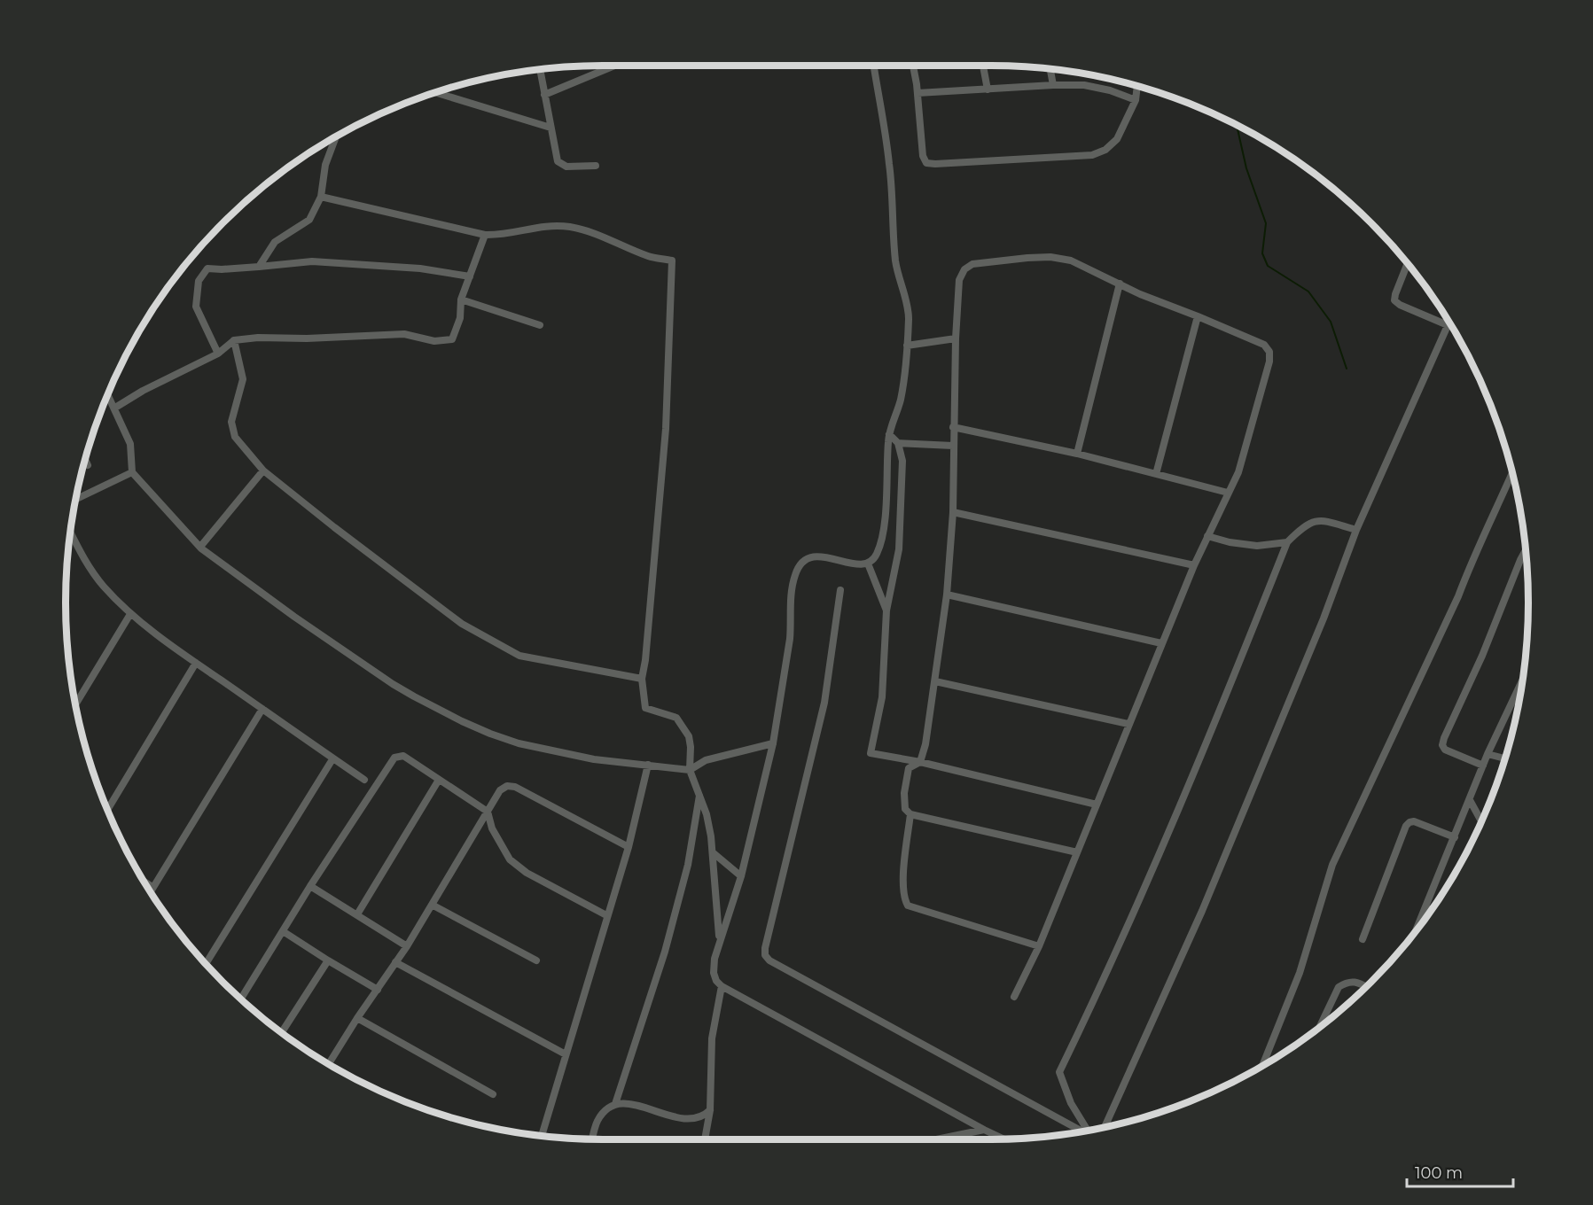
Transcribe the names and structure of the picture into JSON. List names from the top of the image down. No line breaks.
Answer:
{"scale_bar":"100 m"}
